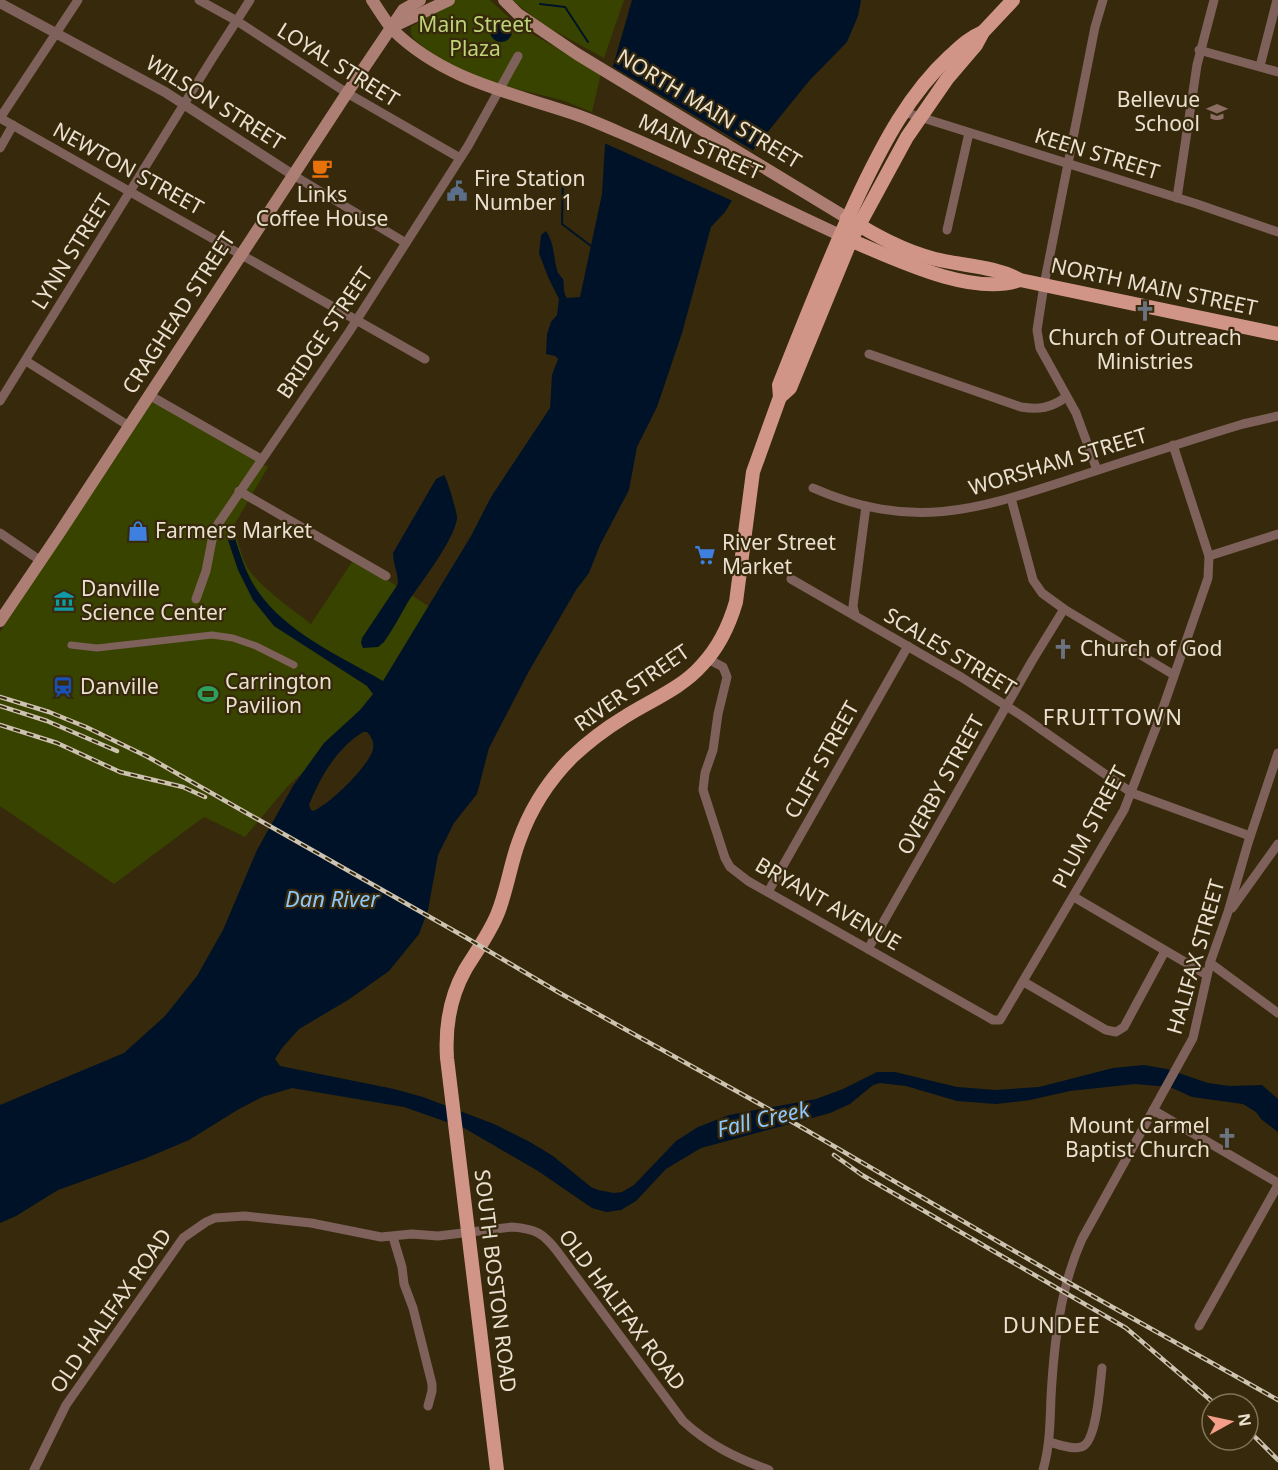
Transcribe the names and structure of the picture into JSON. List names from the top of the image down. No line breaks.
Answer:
{"streets":{"main road":["NORTH MAIN STREET","MAIN STREET","CRAGHEAD STREET","RIVER STREET","SOUTH BOSTON ROAD"],"street":["LOYAL STREET","WILSON STREET","KEEN STREET","NEWTON STREET","LYNN STREET","BRIDGE STREET","WORSHAM STREET","SCALES STREET","CLIFF STREET","OVERBY STREET","PLUM STREET","BRYANT AVENUE","HALIFAX STREET","OLD HALIFAX ROAD"]},"crossings":[["LOYAL STREET","LYNN STREET"],["LOYAL STREET","CRAGHEAD STREET"],["LOYAL STREET","BRIDGE STREET"],["WILSON STREET","LYNN STREET"],["WILSON STREET","CRAGHEAD STREET"],["WILSON STREET","BRIDGE STREET"],["NORTH MAIN STREET","MAIN STREET"],["NORTH MAIN STREET","RIVER STREET"],["MAIN STREET","CRAGHEAD STREET"],["MAIN STREET","BRIDGE STREET"],["MAIN STREET","RIVER STREET"],["NEWTON STREET","LYNN STREET"],["NEWTON STREET","CRAGHEAD STREET"],["NEWTON STREET","BRIDGE STREET"],["WORSHAM STREET","PLUM STREET"],["SCALES STREET","CLIFF STREET"],["SCALES STREET","OVERBY STREET"],["SCALES STREET","PLUM STREET"],["SCALES STREET","HALIFAX STREET"],["RIVER STREET","BRYANT AVENUE"],["RIVER STREET","SOUTH BOSTON ROAD"],["CLIFF STREET","BRYANT AVENUE"],["OVERBY STREET","BRYANT AVENUE"],["PLUM STREET","BRYANT AVENUE"],["SOUTH BOSTON ROAD","OLD HALIFAX ROAD"]],"districts":["FRUITTOWN","DUNDEE"],"water":["Dan River","Fall Creek"],"parks":["Main Street Plaza"],"places":{"school or university":["Bellevue School"],"cafe":["Links Coffee House"],"public building":["Fire Station Number 1"],"church":["Church of Outreach Ministries","Church of God","Mount Carmel Baptist Church"],"shop":["Farmers Market"],"supermarket":["River Street Market"],"museum":["Danville Science Center"],"station":["Danville"],"sports":["Carrington Pavilion"]},"north":"right"}
